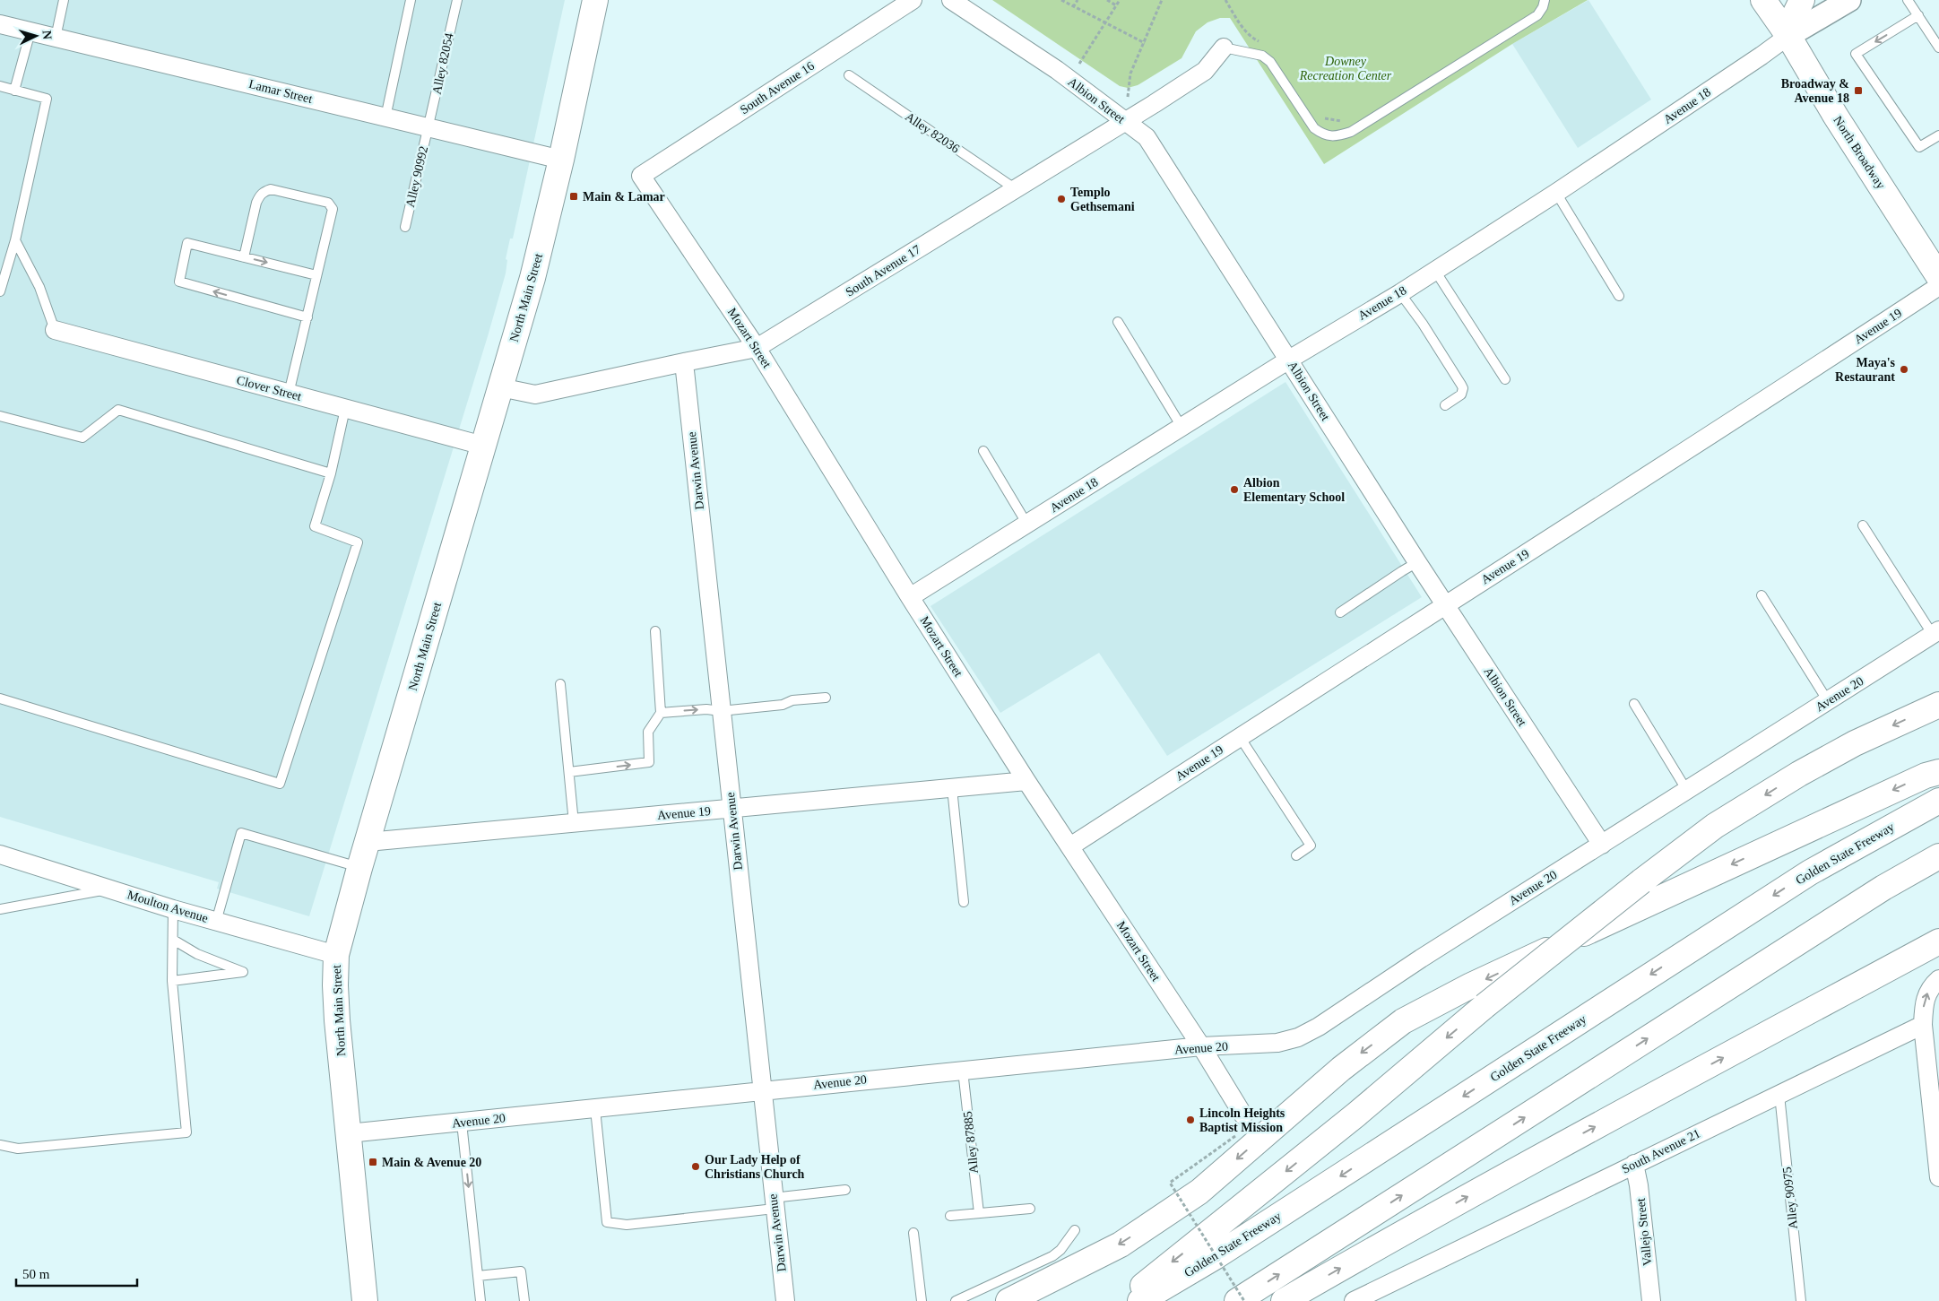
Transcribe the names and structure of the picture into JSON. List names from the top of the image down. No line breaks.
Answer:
{"streets":{"main road":["North Broadway","North Main Street","Golden State Freeway"],"street":["South Avenue 16","Lamar Street","Albion Street","Avenue 18","South Avenue 17","Avenue 19","Mozart Street","Clover Street","Darwin Avenue","Avenue 20","Moulton Avenue","South Avenue 21","Vallejo Street"],"lane":["Alley 82054","Alley 82036","Alley 90992","Alley 87885","Alley 90975"]},"crossings":[["Alley 82054","Lamar Street"],["Alley 82054","Alley 90992"],["South Avenue 16","Mozart Street"],["Lamar Street","Alley 90992"],["Lamar Street","North Main Street"],["Albion Street","Avenue 18"],["Albion Street","South Avenue 17"],["Albion Street","Avenue 19"],["Albion Street","Avenue 20"],["Avenue 18","North Broadway"],["Avenue 18","Mozart Street"],["Alley 82036","South Avenue 17"],["South Avenue 17","North Main Street"],["South Avenue 17","Mozart Street"],["South Avenue 17","Darwin Avenue"],["North Main Street","Avenue 19"],["North Main Street","Clover Street"],["North Main Street","Avenue 20"],["North Main Street","Moulton Avenue"],["Avenue 19","Mozart Street"],["Avenue 19","Darwin Avenue"],["Mozart Street","Avenue 20"],["Darwin Avenue","Avenue 20"],["Avenue 20","Alley 87885"],["South Avenue 21","Alley 90975"],["South Avenue 21","Vallejo Street"]],"parks":["Downey Recreation Center"],"places":{"transit":["Broadway & Avenue 18","Main & Lamar","Main & Avenue 20"],"other":["Templo Gethsemani","Maya's Restaurant","Albion Elementary School","Lincoln Heights Baptist Mission","Our Lady Help of Christians Church"]},"scale_bar":"50 m","north":"right"}
